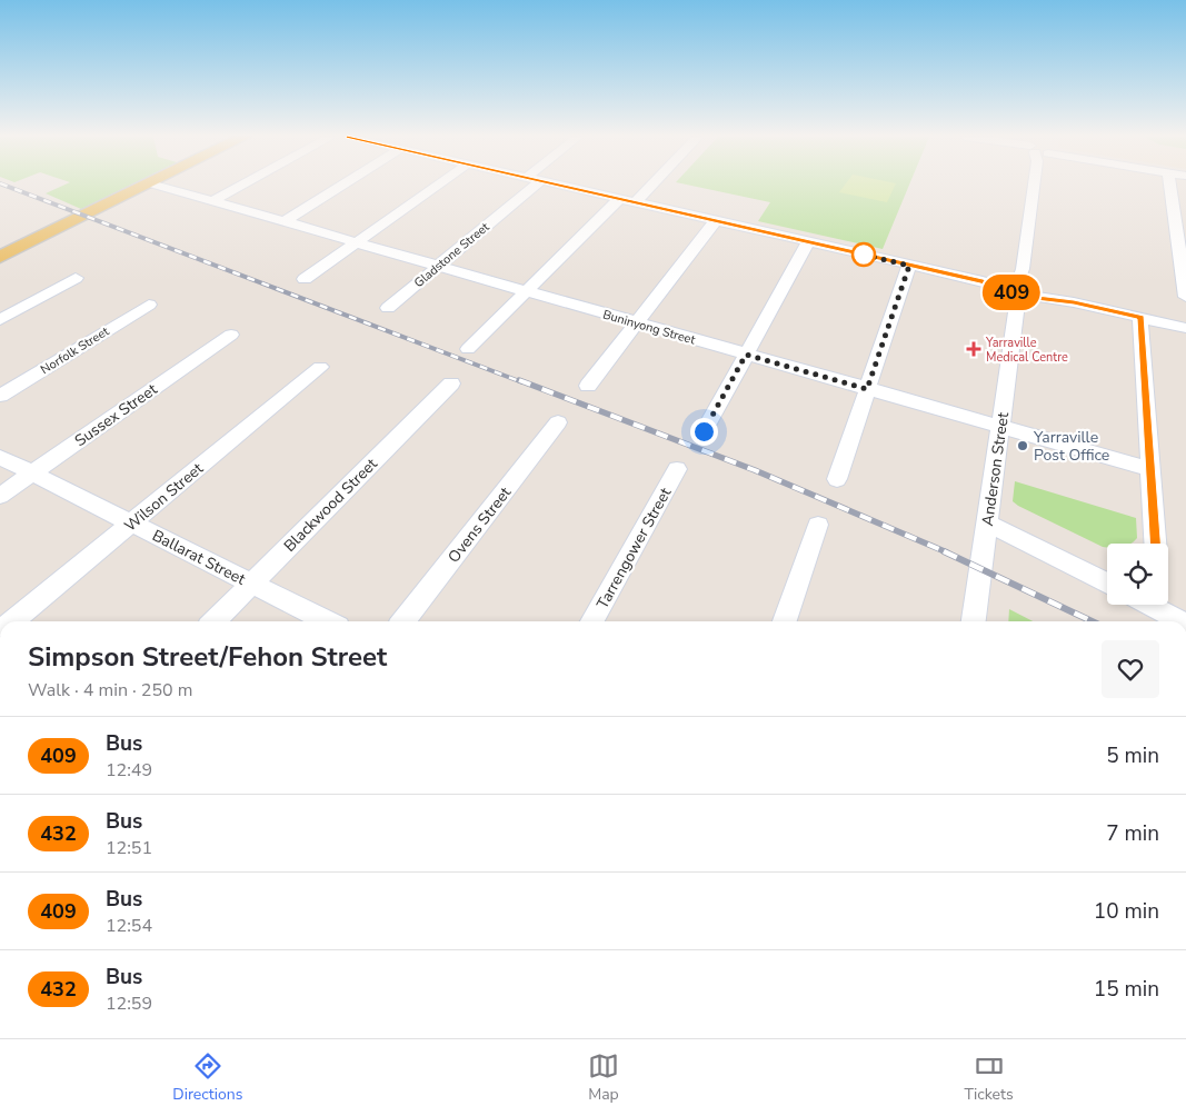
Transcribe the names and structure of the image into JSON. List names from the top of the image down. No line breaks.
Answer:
{"streets":{"street":["Gladstone Street","Buninyong Street","Norfolk Street","Sussex Street","Anderson Street","Wilson Street","Blackwood Street","Ovens Street","Tarrengower Street","Ballarat Street"]},"crossings":[["Gladstone Street","Buninyong Street"],["Buninyong Street","Anderson Street"],["Sussex Street","Ballarat Street"],["Wilson Street","Ballarat Street"],["Blackwood Street","Ballarat Street"]],"places":{"health":["Yarraville Medical Centre"],"other":["Yarraville Post Office"]},"lines":["bus line 409"],"page":{"on_map":"409","heading":["Simpson Street/Fehon Street","Walk · 4 min · 250 m"],"list":[{"mark":"409","name":"Bus","note":"12:49","value":"5 min"},{"mark":"432","name":"Bus","note":"12:51","value":"7 min"},{"mark":"409","name":"Bus","note":"12:54","value":"10 min"},{"mark":"432","name":"Bus","note":"12:59","value":"15 min"}],"tabs":["Directions","Map","Tickets"]}}
